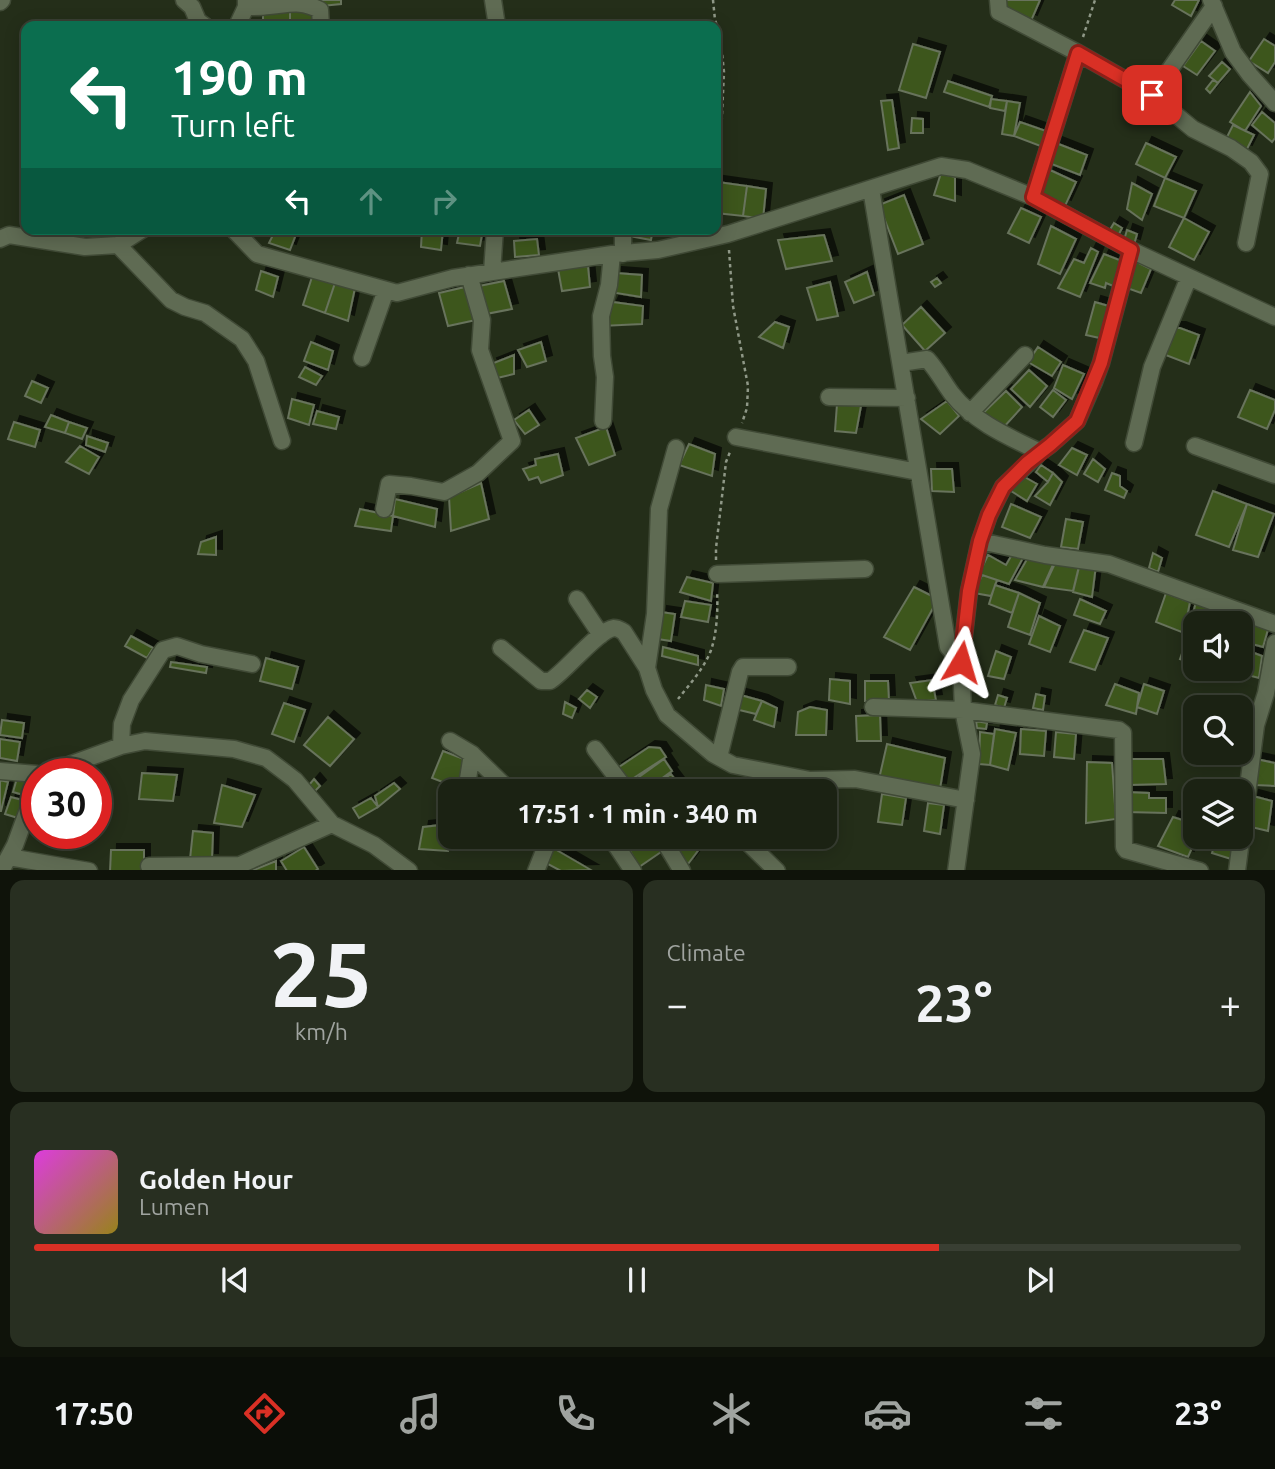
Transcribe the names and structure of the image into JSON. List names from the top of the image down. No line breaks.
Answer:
{"page":{"turn":["190 m","Turn left"],"limit":"30","trip":"17:51 · 1 min · 340 m","tile":[["25","km/h"],"Climate"],"heat":["−","23°","+"],"song":["Golden Hour","Lumen"],"tabs":["17:50","23°"]}}
